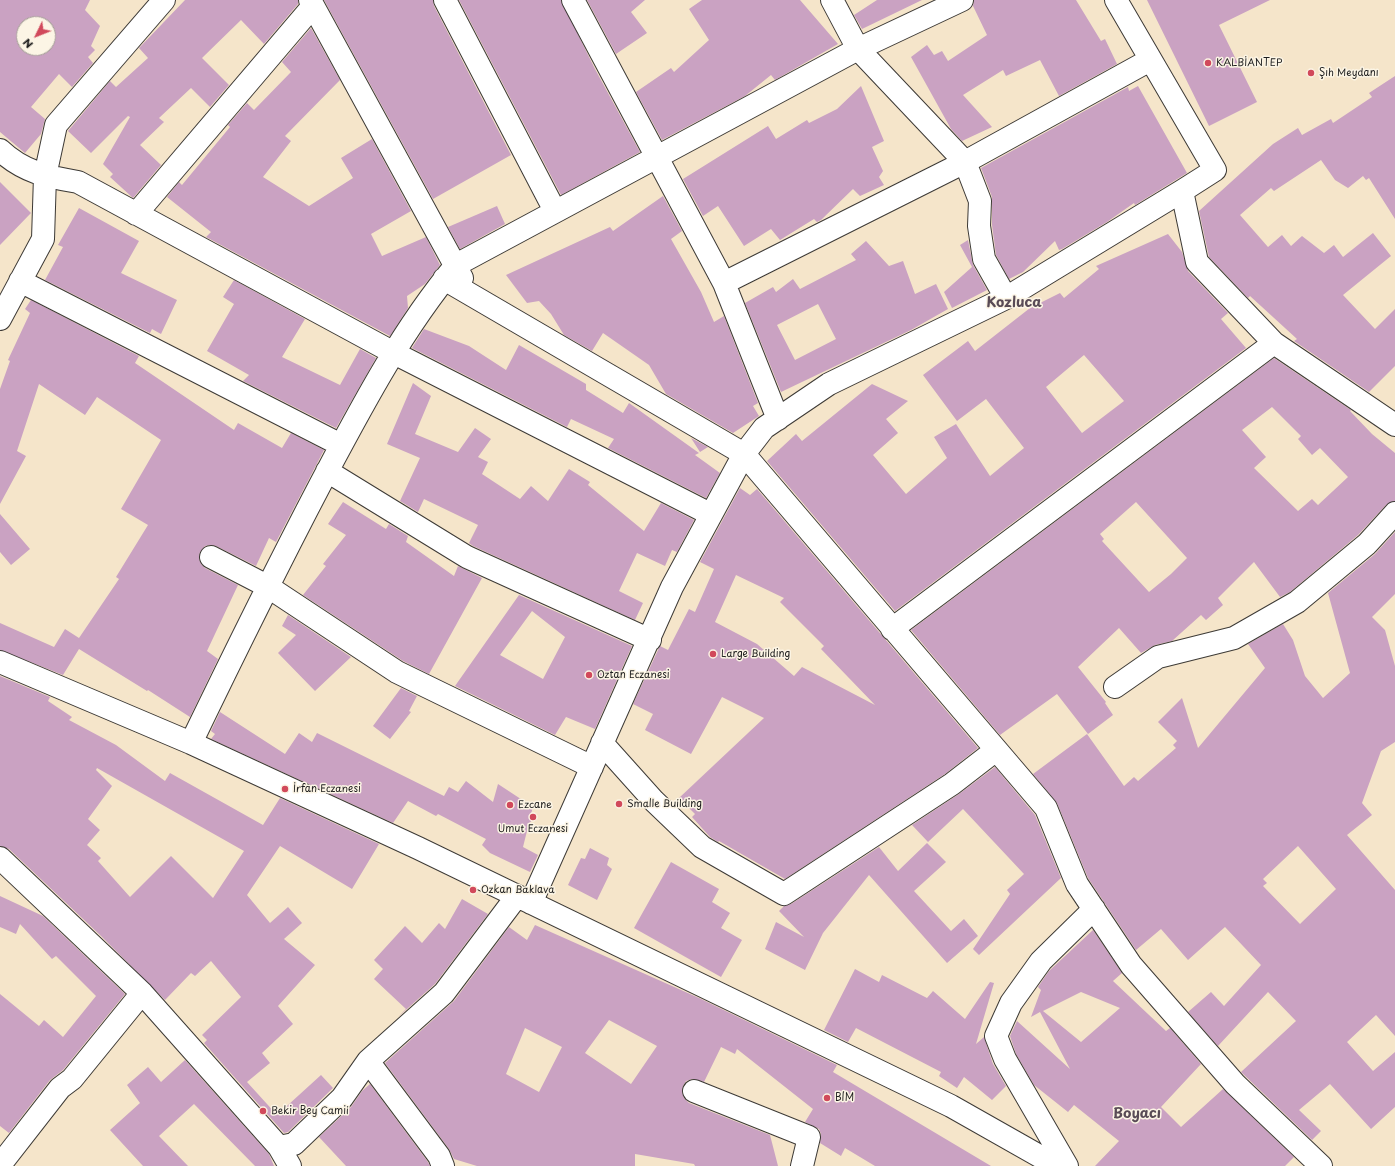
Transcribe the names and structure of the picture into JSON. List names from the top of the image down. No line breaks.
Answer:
{"districts":["Kozluca","Boyacı"],"places":["KALBİANTEP","Şıh Meydanı","Large Building","Oztan Eczanesi","İrfan Eczanesi","Smalle Building","Ezcane","Umut Eczanesi","Ozkan Baklava","BİM","Bekir Bey Camii"],"north":"bottom left"}
